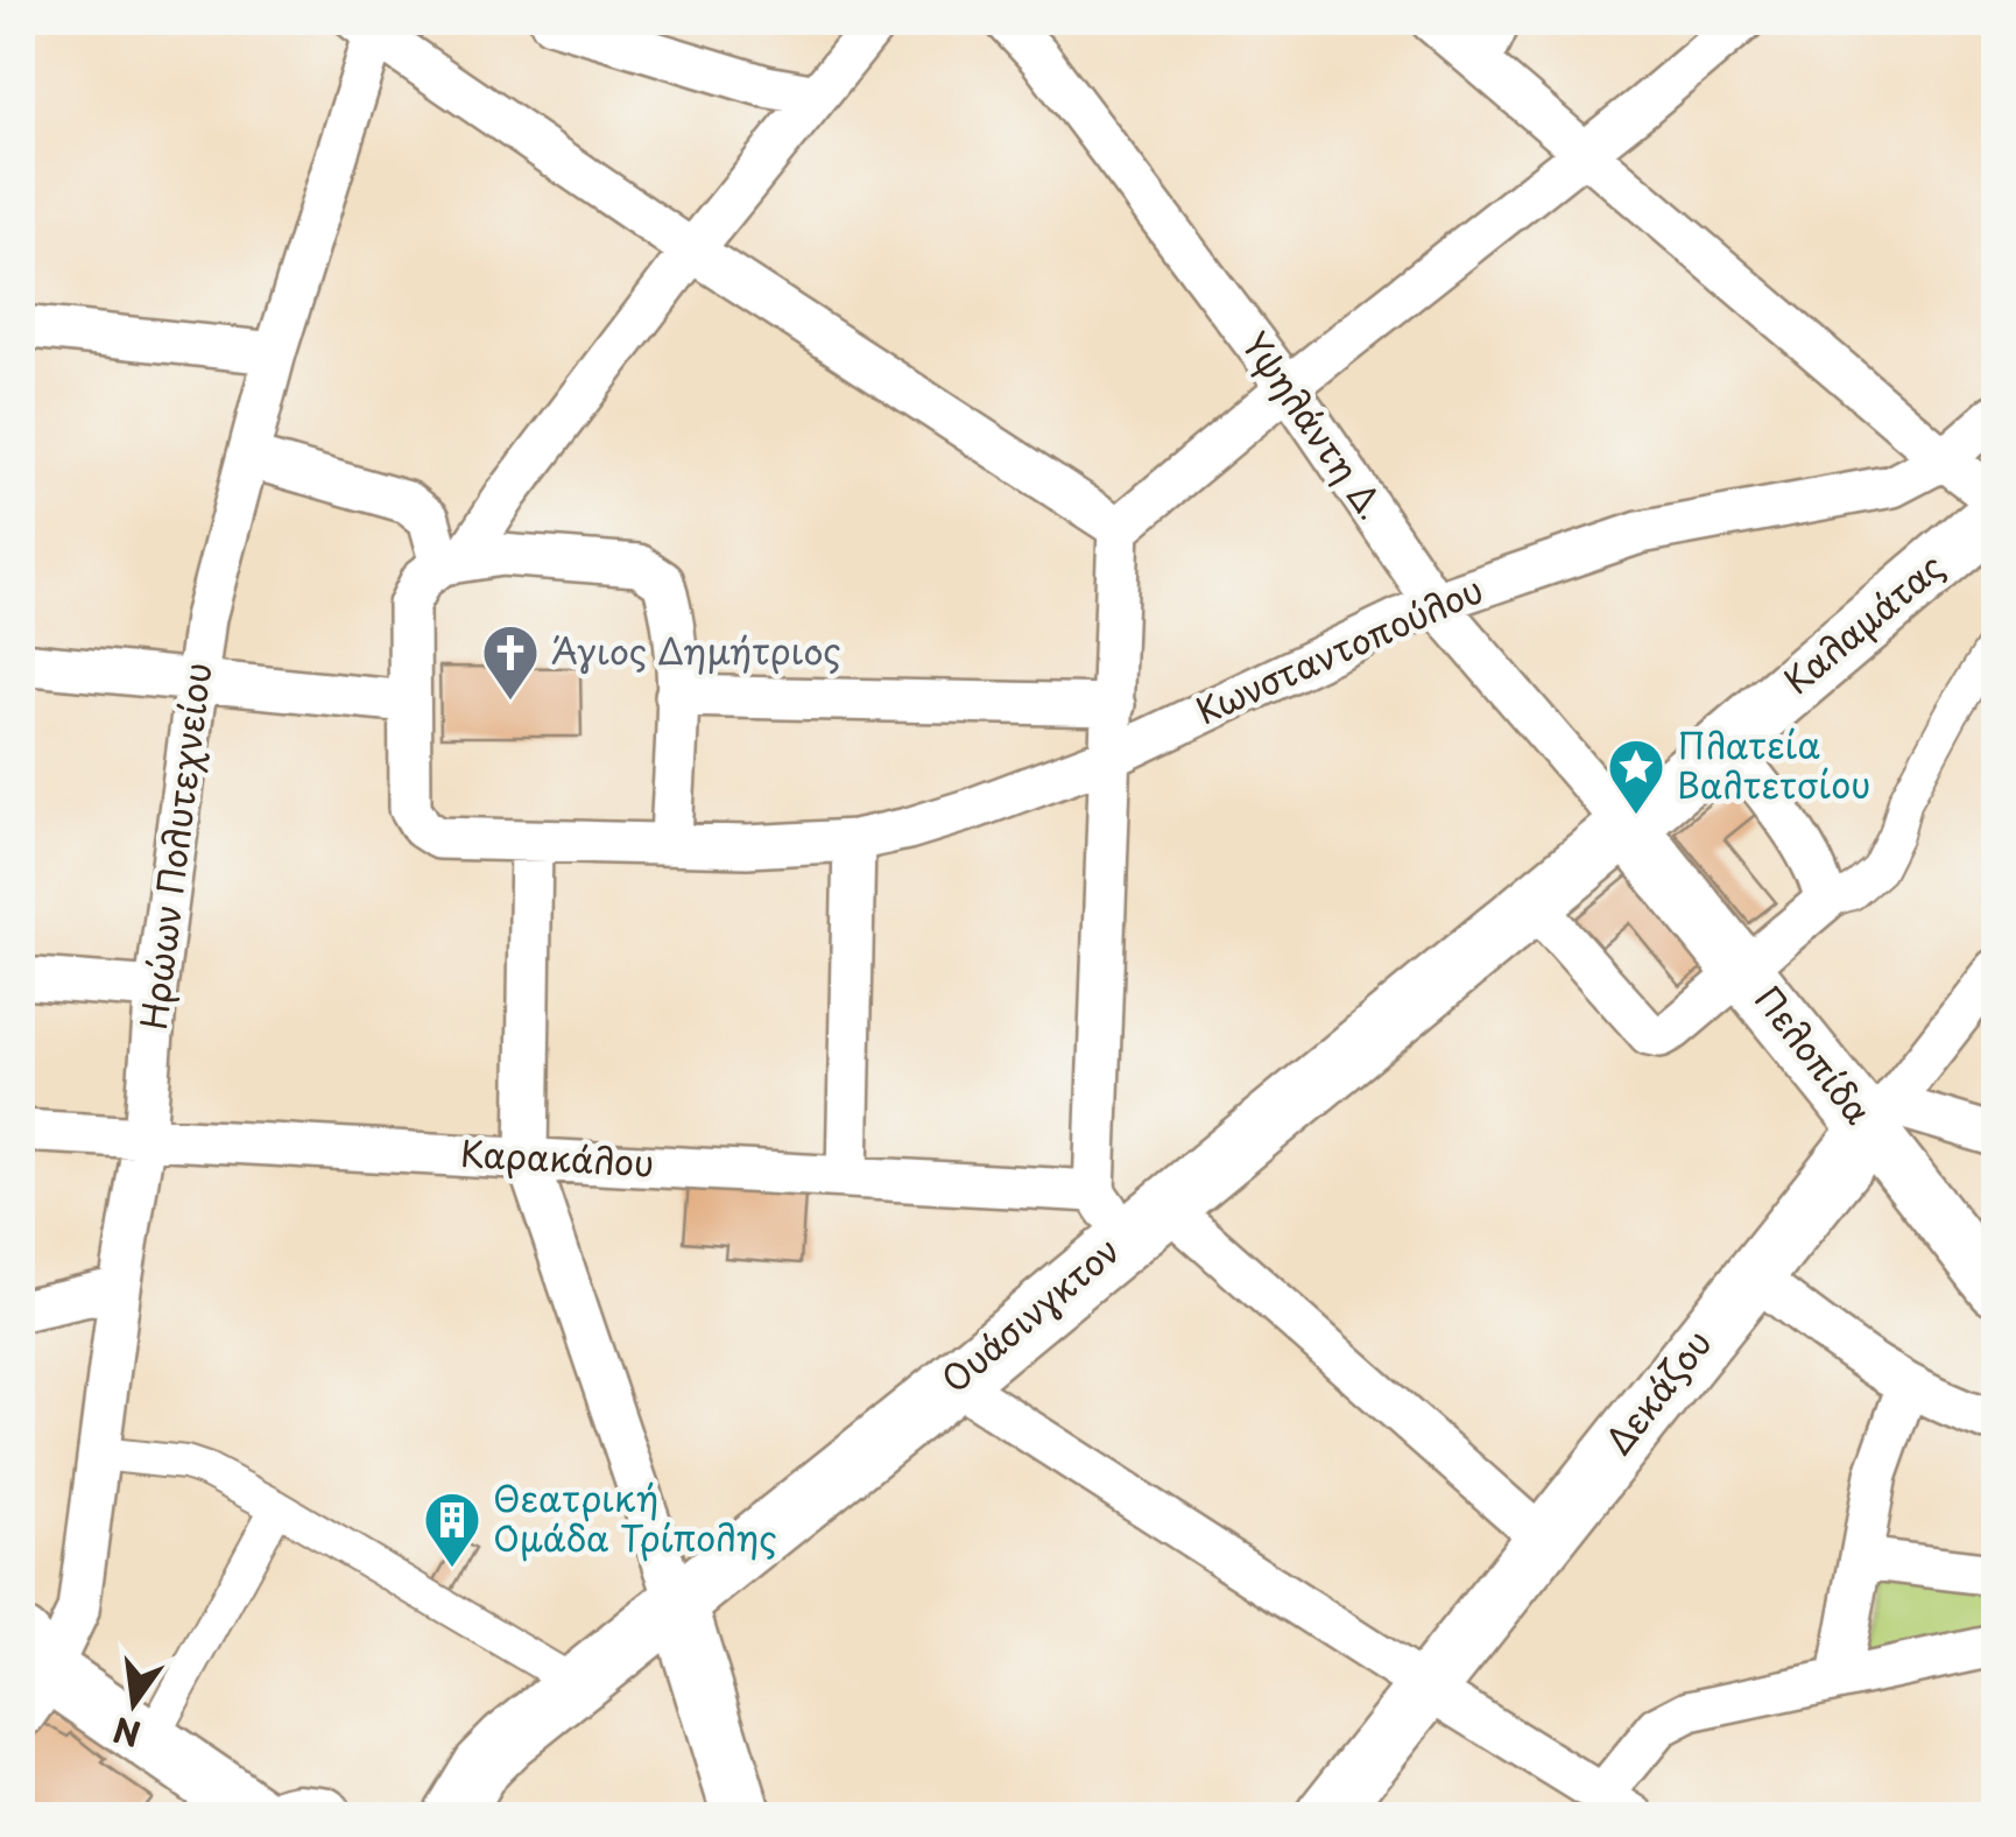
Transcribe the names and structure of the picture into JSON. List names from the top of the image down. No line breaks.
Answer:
{"streets":{"main road":["Καλαμάτας","Πελοπίδα","Ουάσινγκτον","Δεκάζου"],"street":["Υψηλάντη Δ.","Κωνσταντοπούλου","Ηρώων Πολυτεχνείου","Καρακάλου"]},"crossings":[["Υψηλάντη Δ.","Καλαμάτας"],["Υψηλάντη Δ.","Κωνσταντοπούλου"],["Υψηλάντη Δ.","Πελοπίδα"],["Υψηλάντη Δ.","Ουάσινγκτον"],["Καλαμάτας","Πελοπίδα"],["Καλαμάτας","Ουάσινγκτον"],["Ηρώων Πολυτεχνείου","Καρακάλου"],["Πελοπίδα","Ουάσινγκτον"],["Πελοπίδα","Δεκάζου"],["Καρακάλου","Ουάσινγκτον"]],"places":{"church":["Άγιος Δημήτριος"],"place":["Πλατεία Βαλτετσίου"],"building":["Θεατρική Ομάδα Τρίπολης"]},"north":"bottom"}
